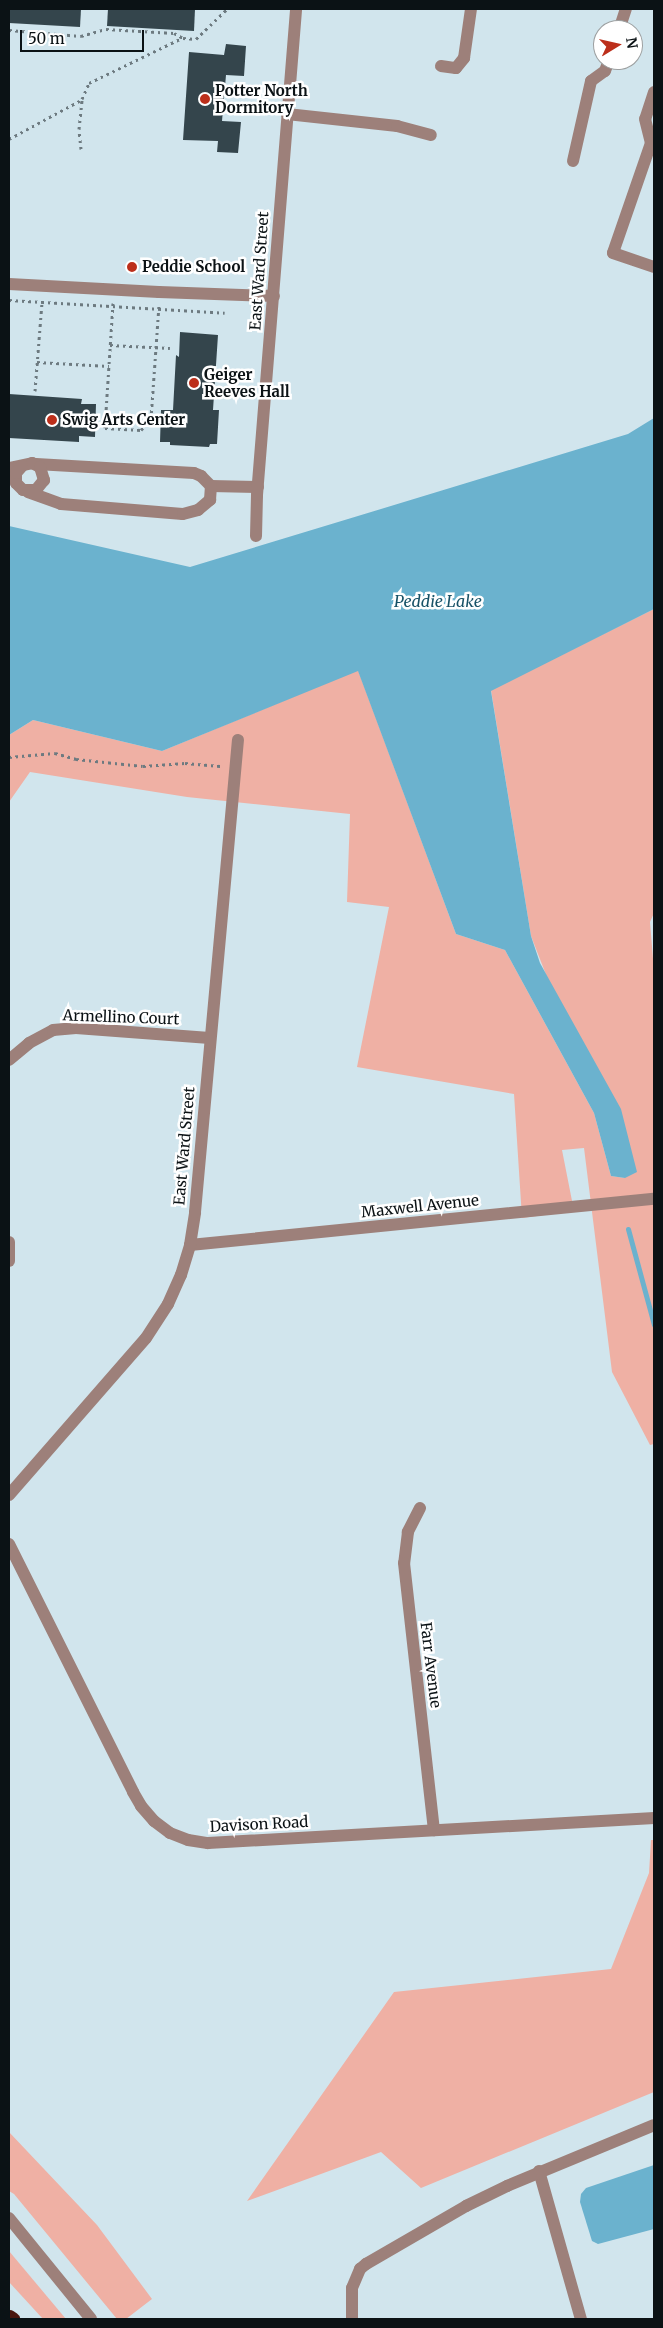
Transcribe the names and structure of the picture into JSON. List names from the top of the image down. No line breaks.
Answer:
{"streets":{"street":["East Ward Street","Armellino Court","Maxwell Avenue","Farr Avenue","Davison Road"]},"crossings":[["East Ward Street","Armellino Court"],["East Ward Street","Maxwell Avenue"],["Farr Avenue","Davison Road"]],"water":["Peddie Lake"],"places":["Potter North Dormitory","Peddie School","Geiger Reeves Hall","Swig Arts Center"],"scale_bar":"50 m","north":"right"}
